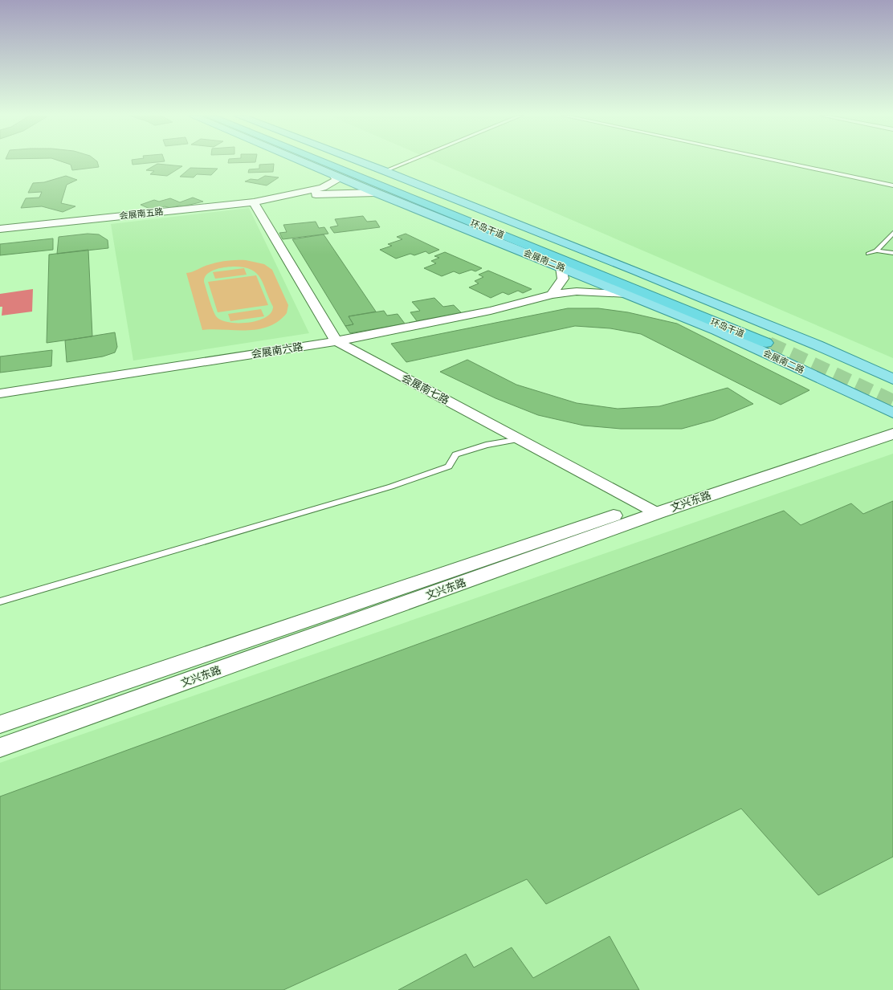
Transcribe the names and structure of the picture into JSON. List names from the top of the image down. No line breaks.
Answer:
{"streets":{"highway":["环岛干道"],"main road":["会展南二路","文兴东路"],"street":["会展南五路","会展南六路","会展南七路"]},"crossings":[["会展南二路","会展南六路"],["会展南六路","会展南七路"],["会展南七路","文兴东路"]]}
